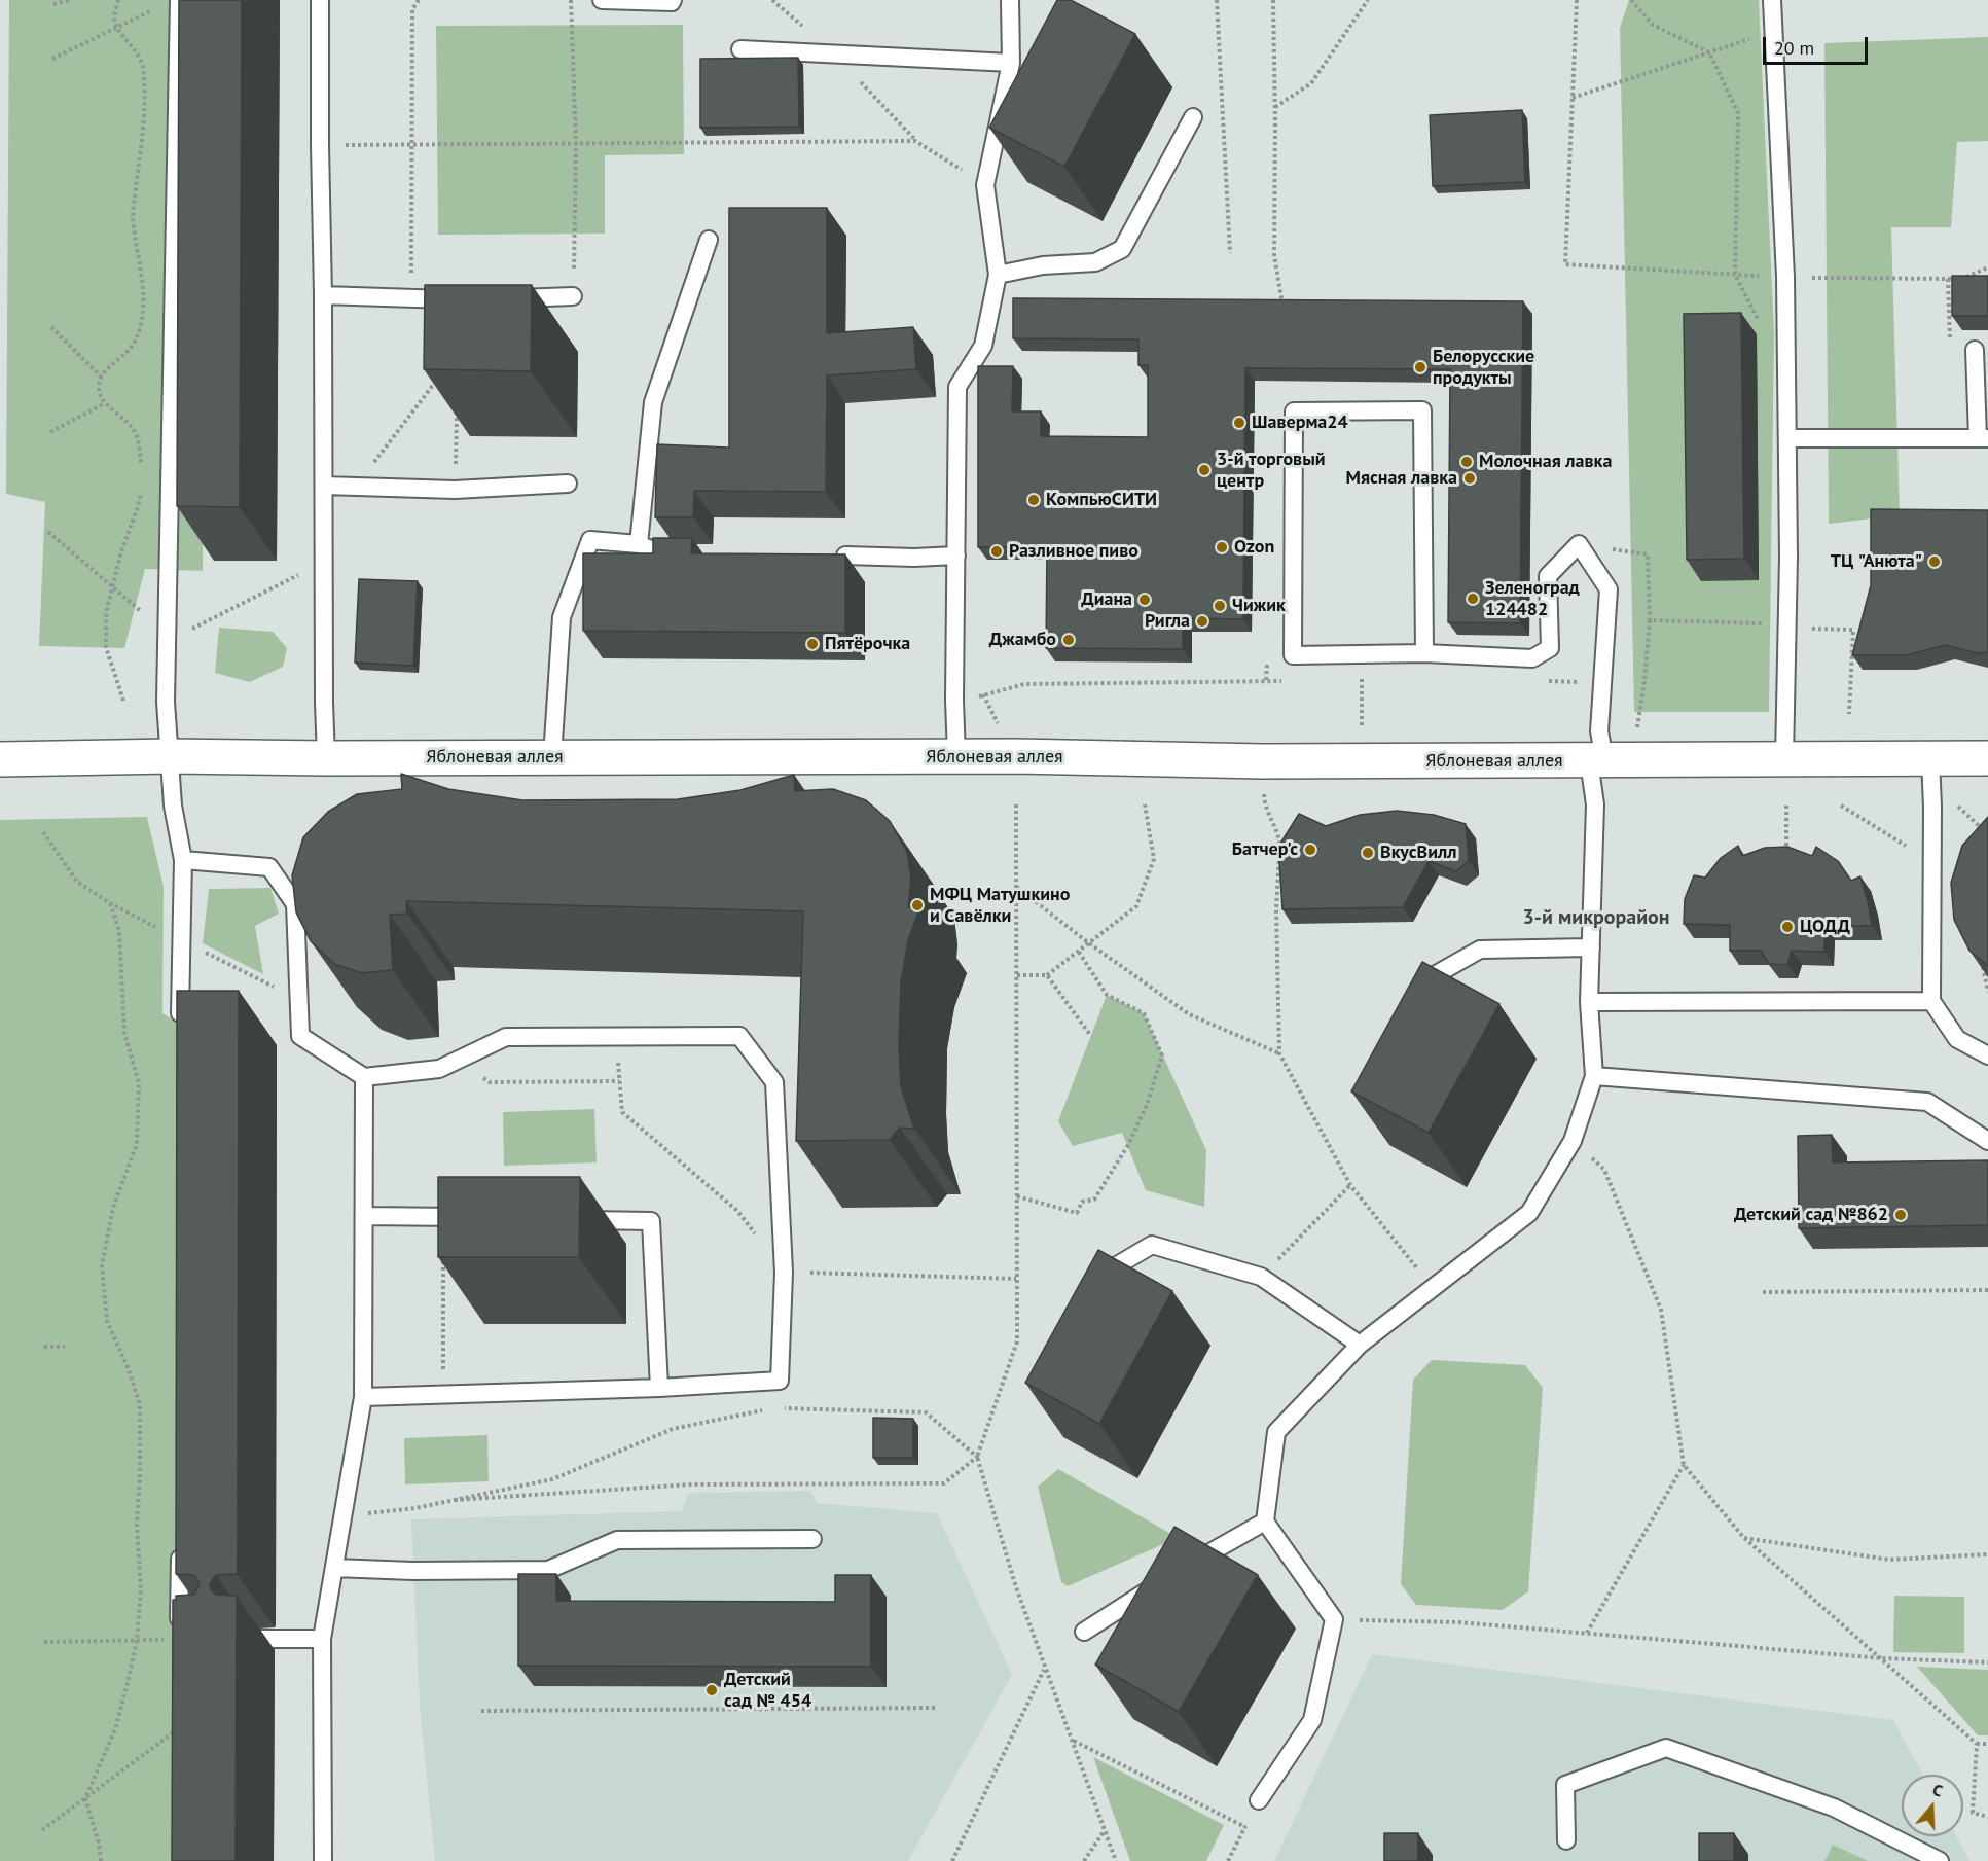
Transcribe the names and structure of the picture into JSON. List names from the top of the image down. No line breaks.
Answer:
{"streets":{"street":["Яблоневая аллея"]},"districts":["3-й микрорайон"],"places":["Белорусские продукты","Шаверма24","Молочная лавка","3-й торговый центр","Мясная лавка","КомпьюСИТИ","Ozon","Разливное пиво","ТЦ \"Анюта\"","Зеленоград 124482","Диана","Чижик","Ригла","Джамбо","Пятёрочка","Батчер'с","ВкусВилл","МФЦ Матушкино и Савёлки","ЦОДД","Детский сад №862","Детский сад № 454"],"scale_bar":"20 m","north":"top"}
